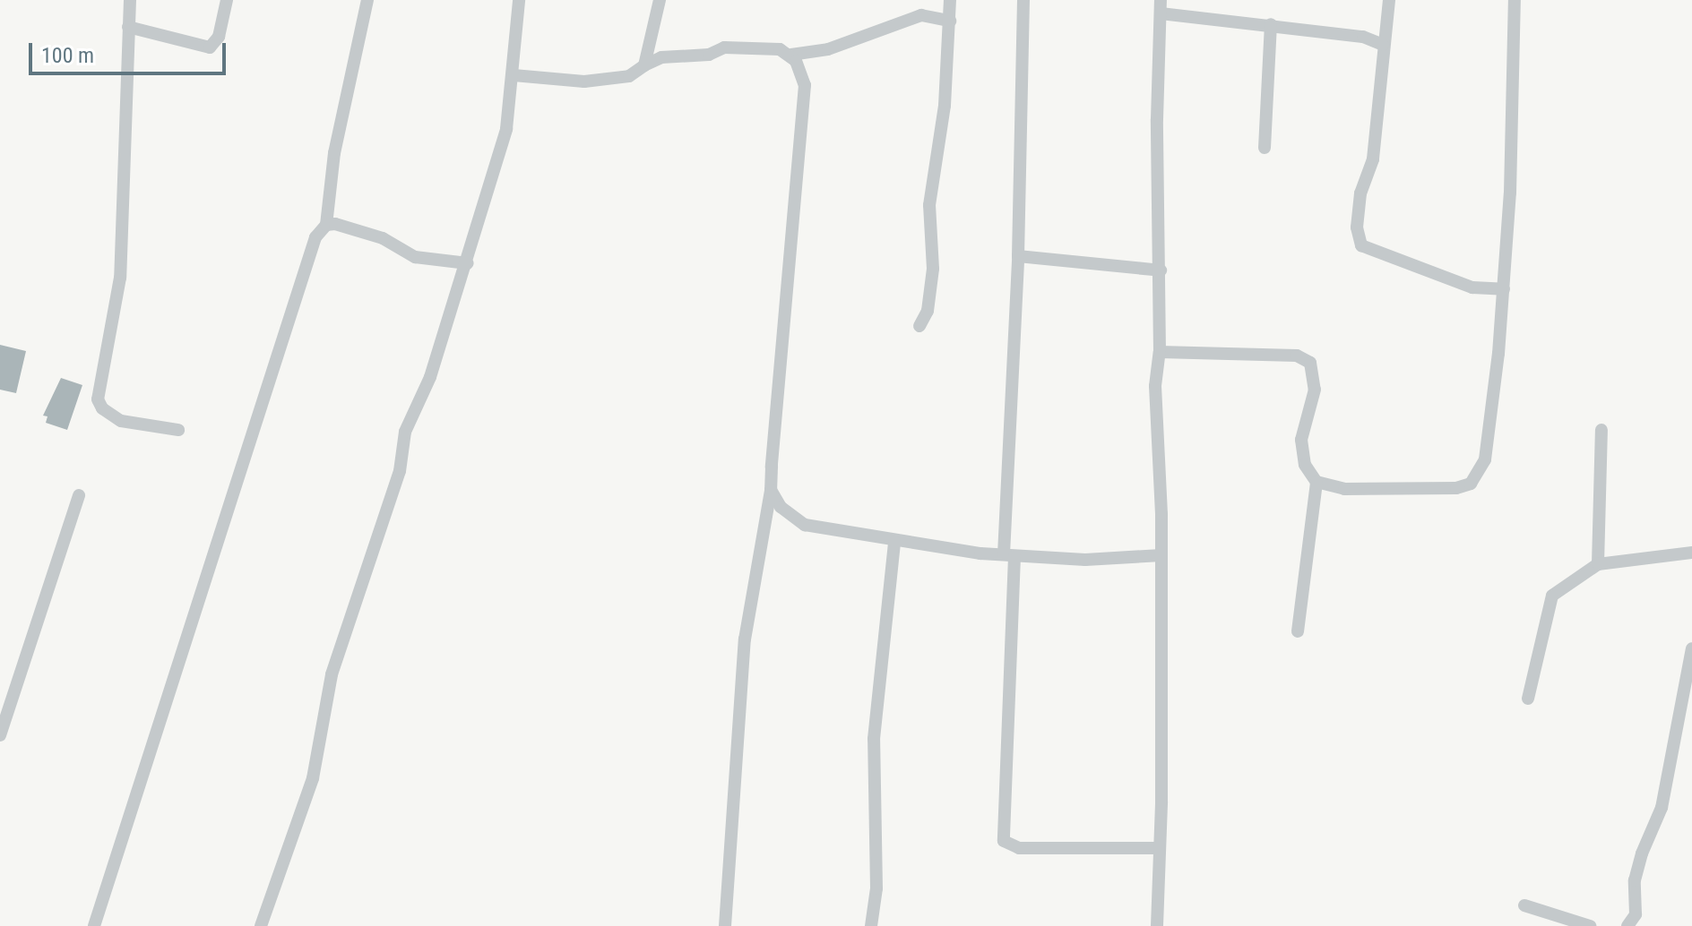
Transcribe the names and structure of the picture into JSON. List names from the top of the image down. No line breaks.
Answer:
{"scale_bar":"100 m"}
